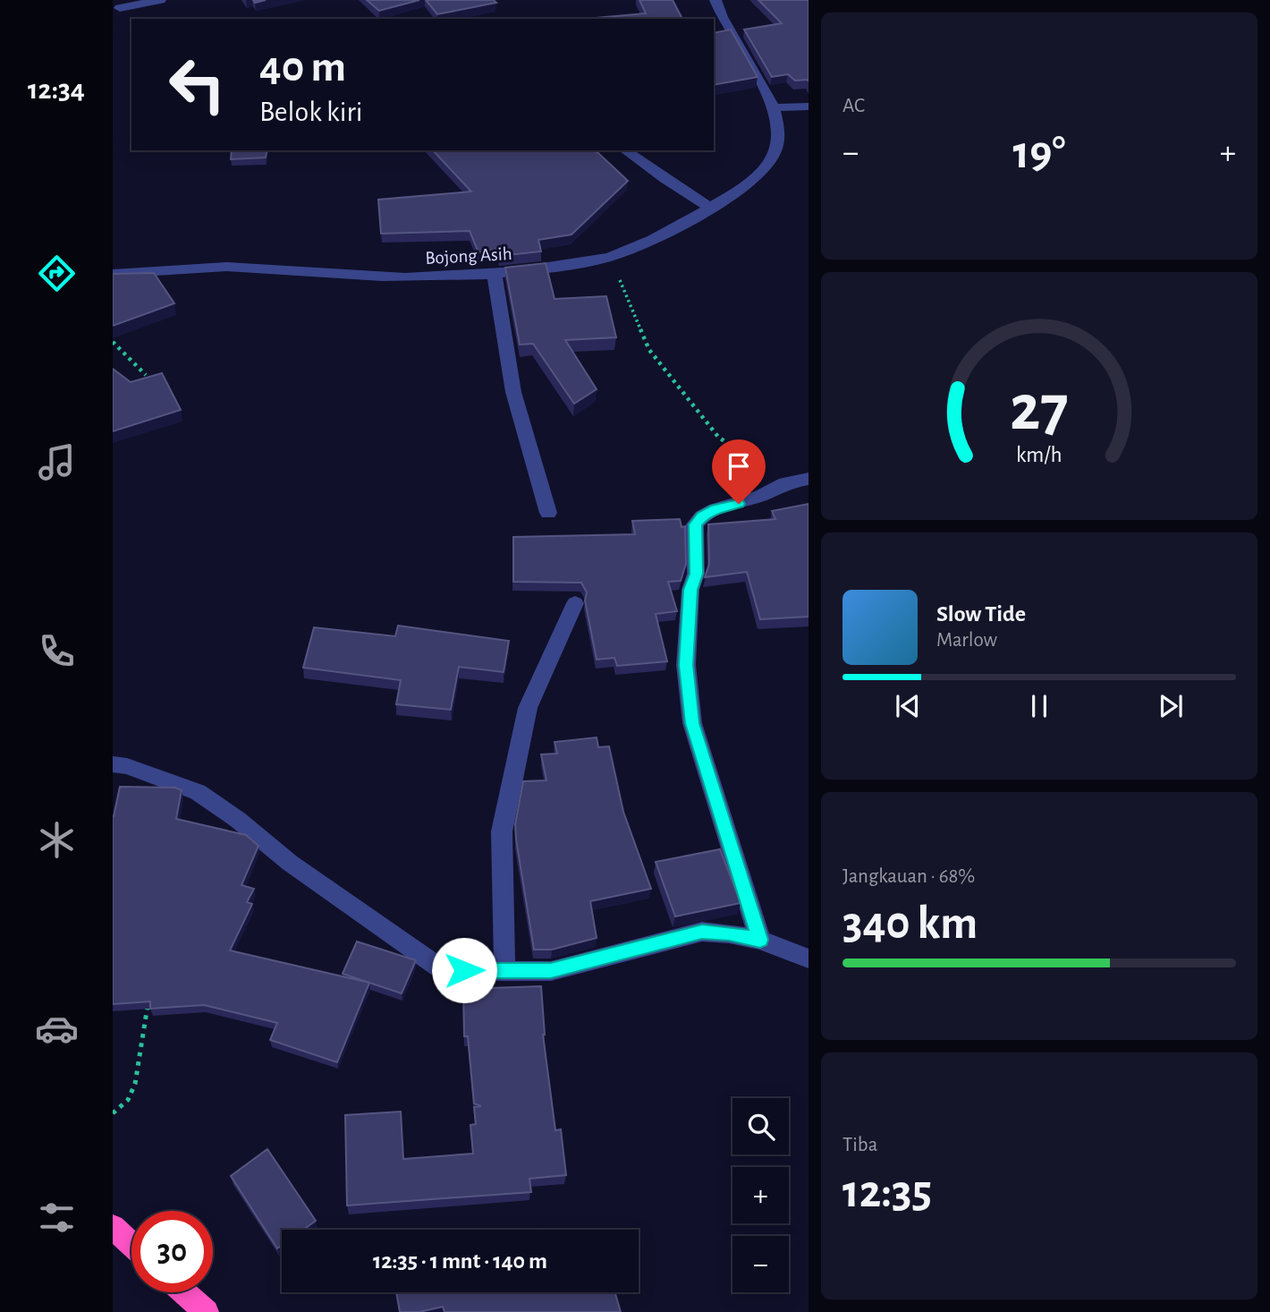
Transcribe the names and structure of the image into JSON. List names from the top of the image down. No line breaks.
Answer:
{"streets":{"street":["Bojong Asih"]},"page":{"tabs":"12:34","tile":["AC",["Jangkauan · 68%","340 km"],["Tiba","12:35"]],"turn":["40 m","Belok kiri"],"heat":["−","19°","+"],"song":["Slow Tide","Marlow"],"map_buttons":["+","−"],"limit":"30","trip":"12:35 · 1 mnt · 140 m","gauge":["27","km/h"]}}
